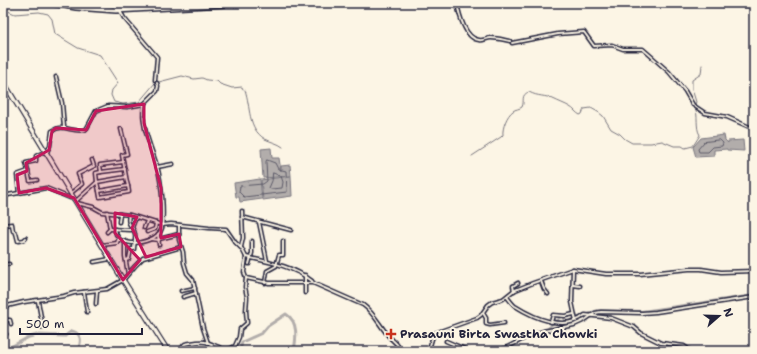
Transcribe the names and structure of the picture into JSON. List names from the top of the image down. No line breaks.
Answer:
{"places":{"health":["Prasauni Birta Swastha Chowki"]},"scale_bar":"500 m","north":"right"}
